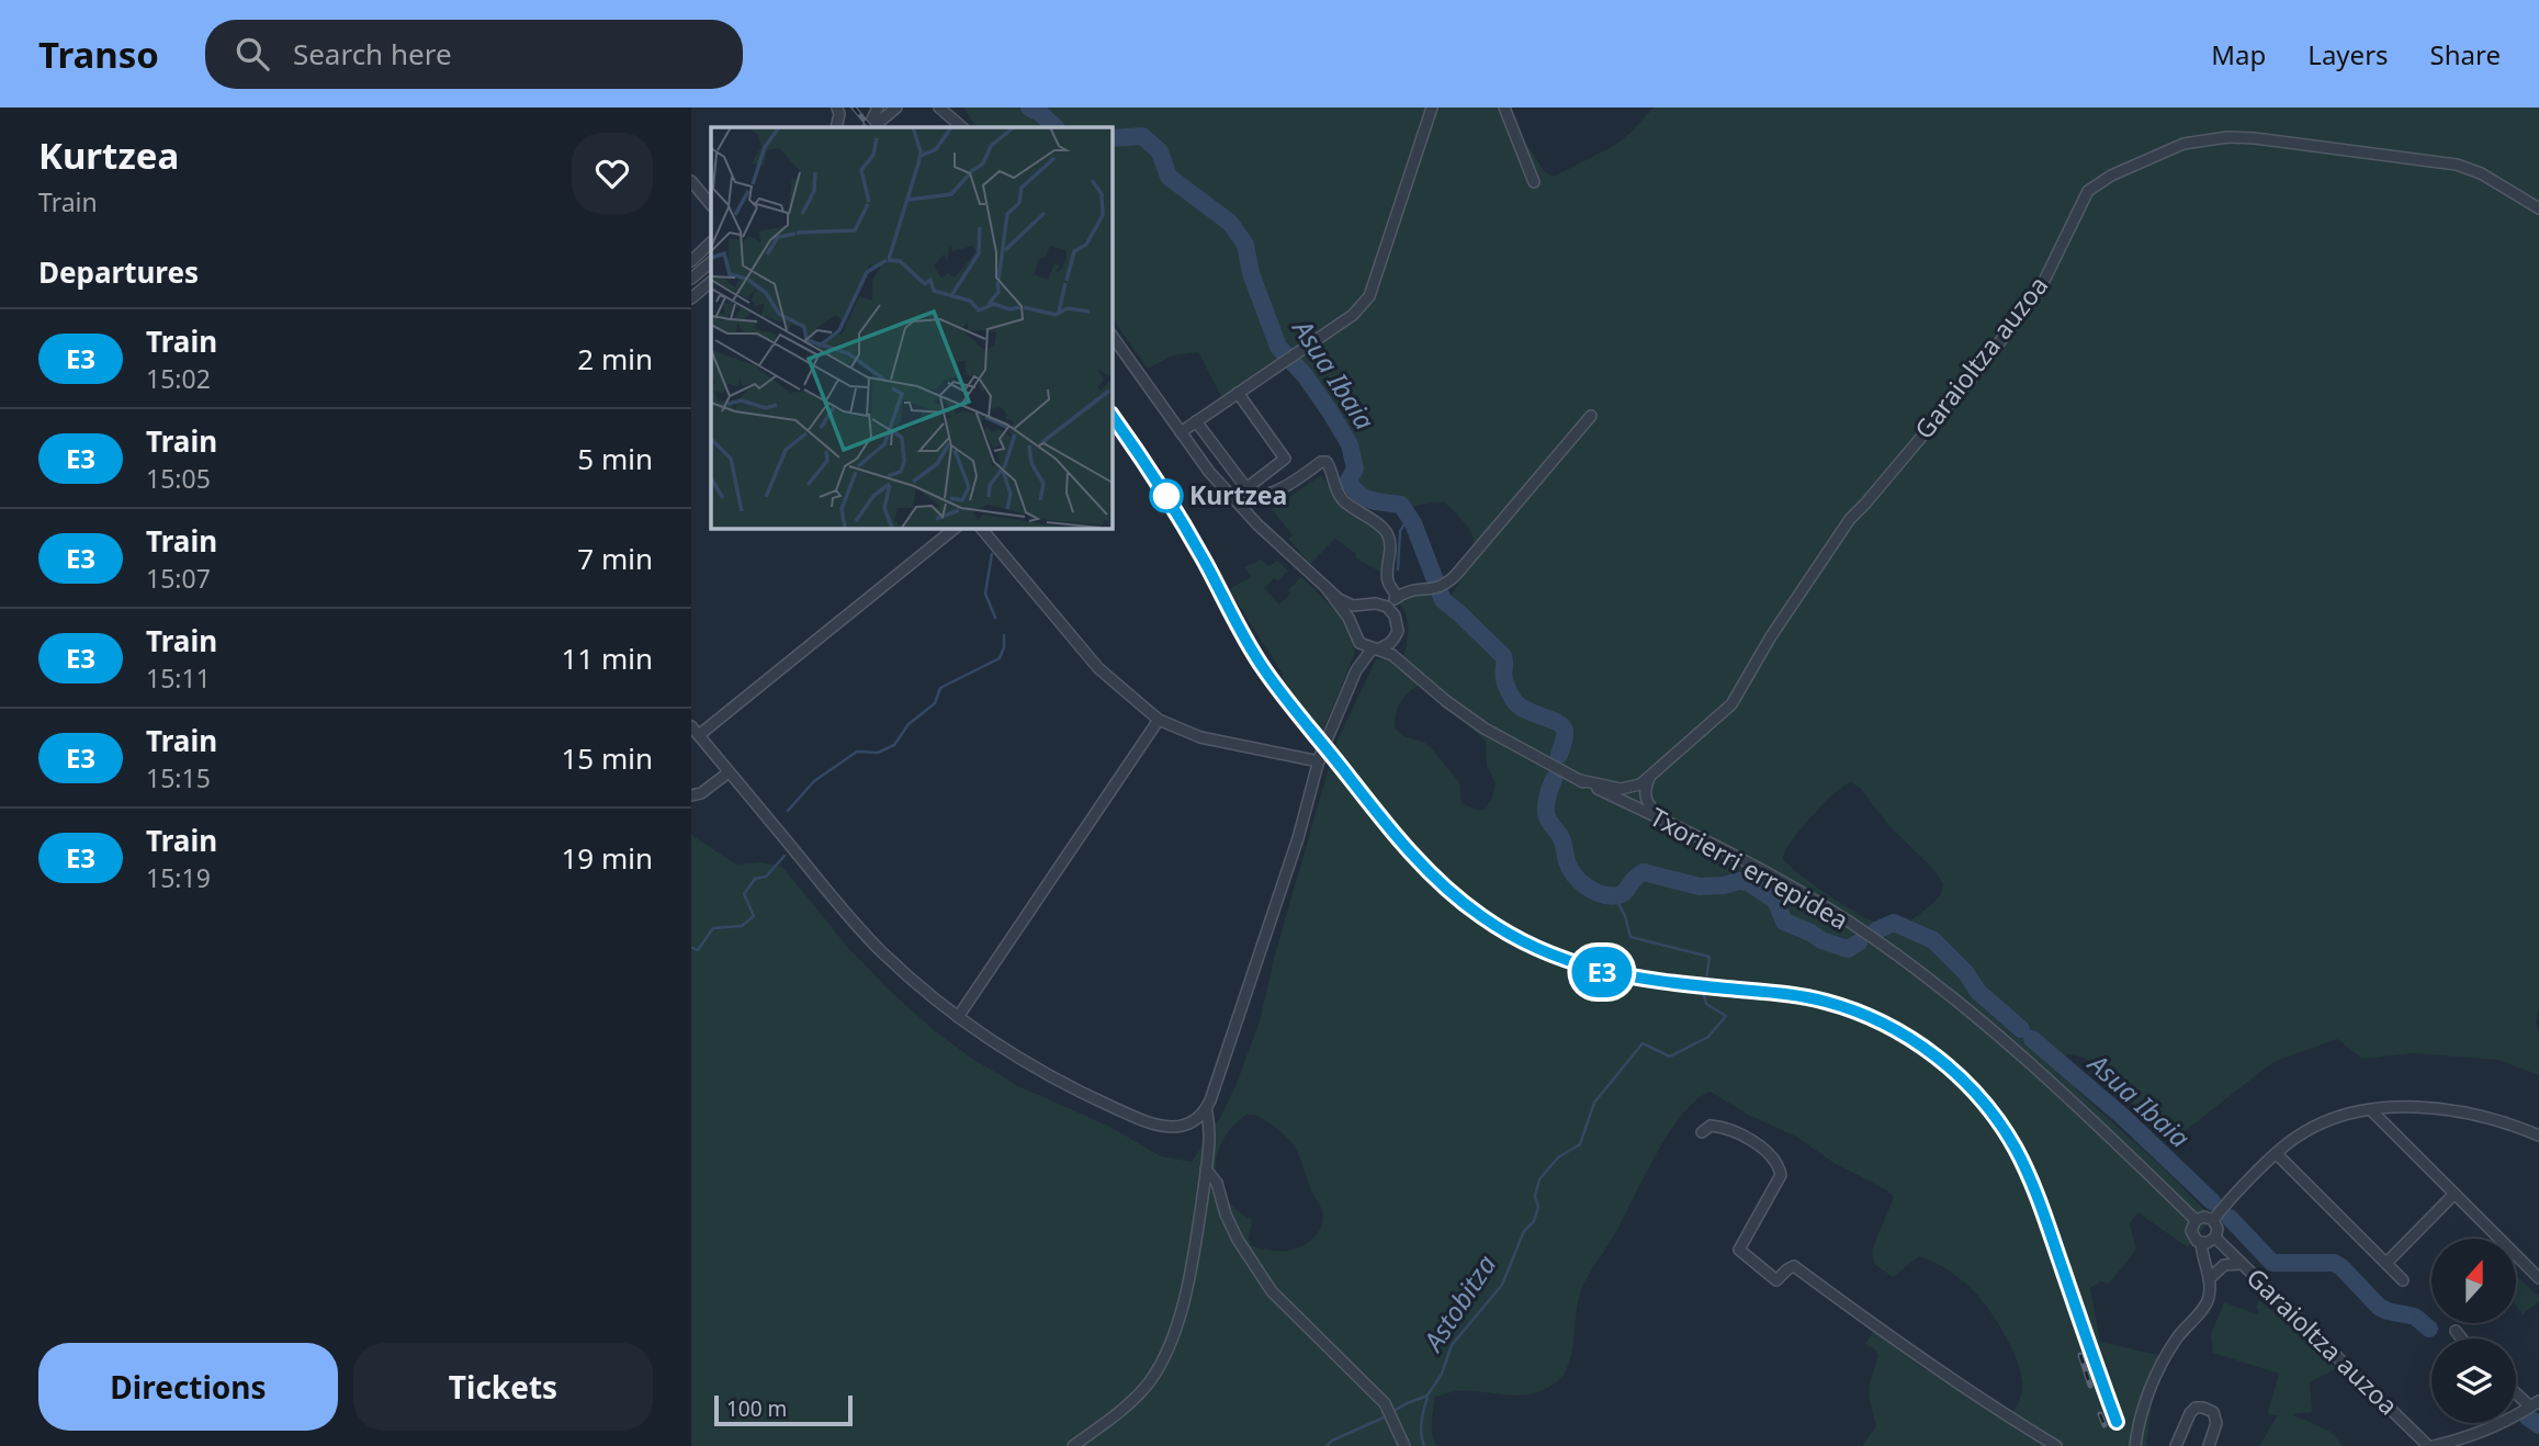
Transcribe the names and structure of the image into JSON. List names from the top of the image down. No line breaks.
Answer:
{"streets":{"street":["Garaioltza auzoa","Txorierri errepidea"]},"crossings":[["Garaioltza auzoa","Txorierri errepidea"]],"water":["Asua Ibaia","Astobitza"],"places":["Kurtzea"],"scale_bar":"100 m","north":"top","page":{"header":"Transo","search":"Search here","nav":["Map","Layers","Share"],"heading":[["Kurtzea","Train"],"Departures"],"on_map":"E3","list":[{"mark":"E3","name":"Train","note":"15:02","value":"2 min"},{"mark":"E3","name":"Train","note":"15:05","value":"5 min"},{"mark":"E3","name":"Train","note":"15:07","value":"7 min"},{"mark":"E3","name":"Train","note":"15:11","value":"11 min"},{"mark":"E3","name":"Train","note":"15:15","value":"15 min"},{"mark":"E3","name":"Train","note":"15:19","value":"19 min"}],"buttons":["Directions","Tickets"],"scale":"100 m"}}
